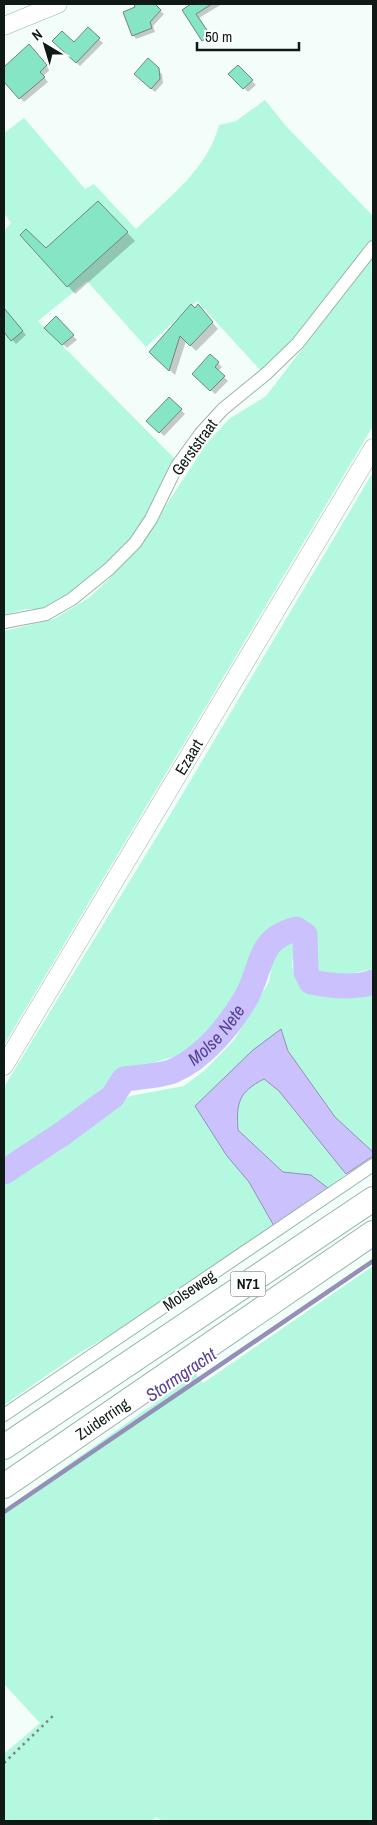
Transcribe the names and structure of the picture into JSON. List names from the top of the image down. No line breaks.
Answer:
{"streets":{"highway":["N71","Zuiderring"],"main road":["Ezaart"],"street":["Gerststraat","Molseweg"]},"water":["Molse Nete","Stormgracht"],"scale_bar":"50 m","north":"top left"}
